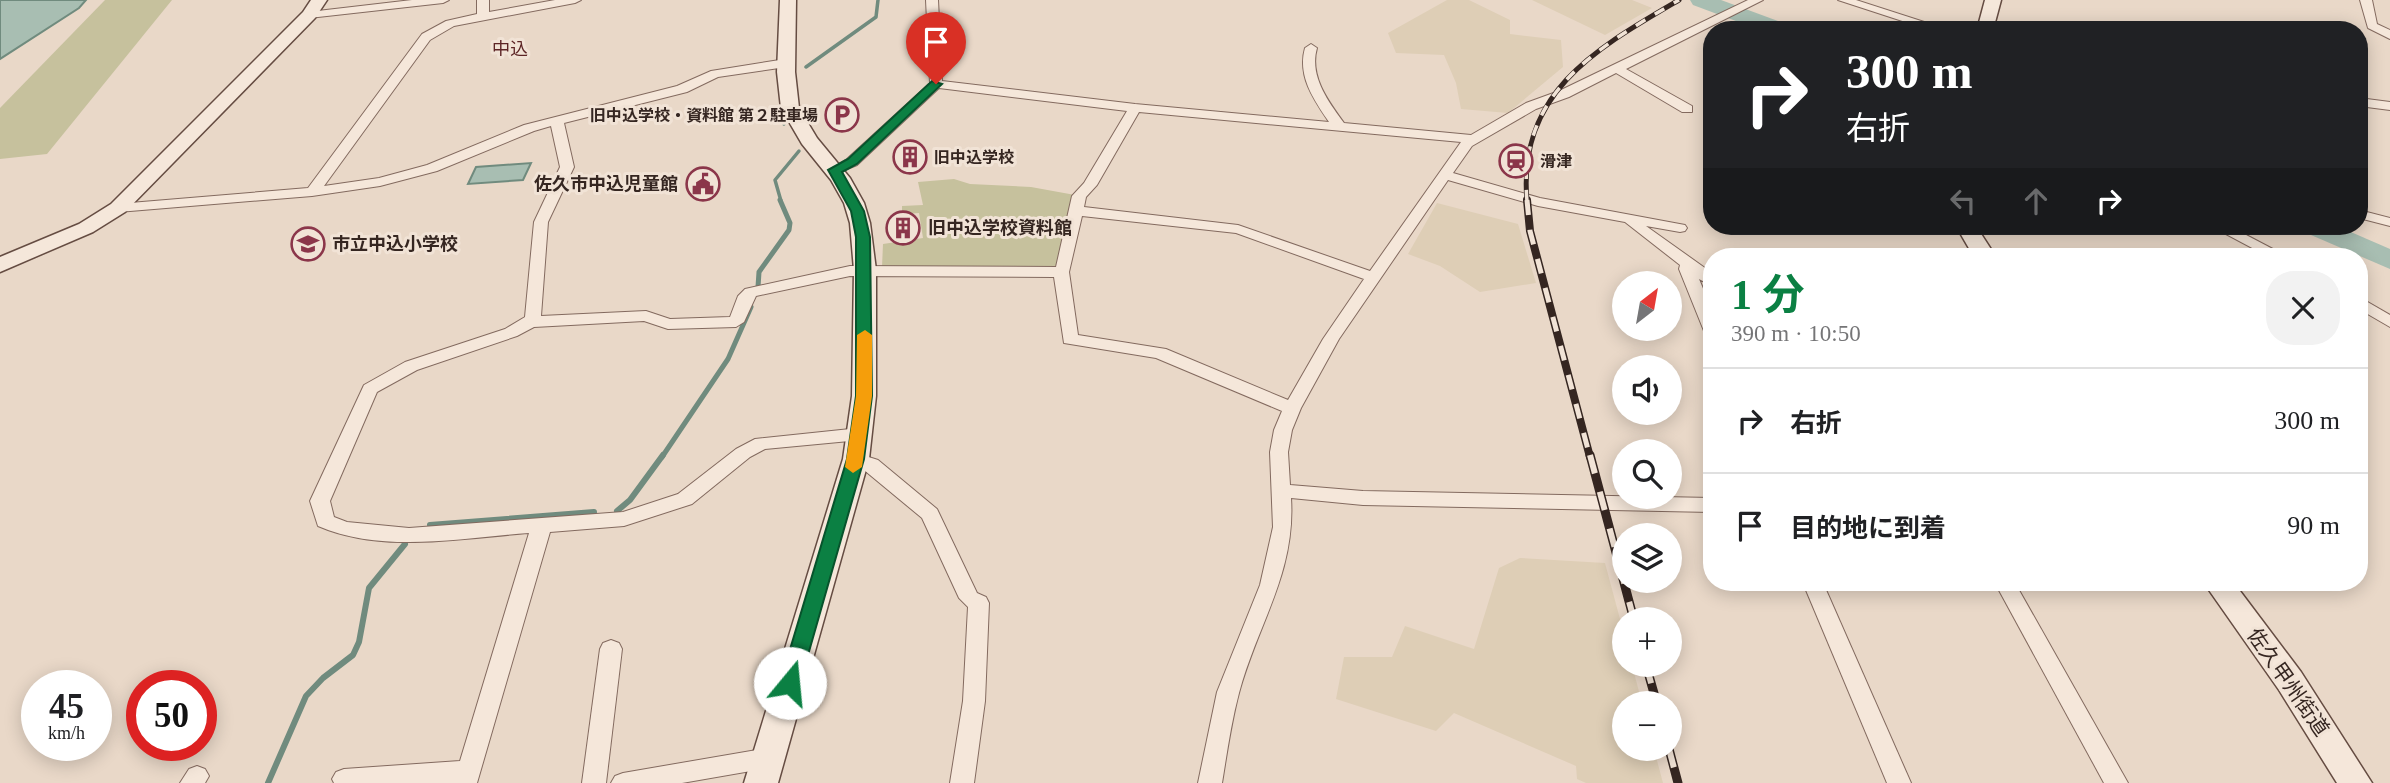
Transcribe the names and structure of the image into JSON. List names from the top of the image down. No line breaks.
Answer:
{"streets":{"main road":["佐久甲州街道"]},"districts":["中込"],"places":{"parking":["旧中込学校・資料館 第２駐車場"],"building":["旧中込学校","旧中込学校資料館"],"station":["滑津"],"public building":["佐久市中込児童館"],"school or university":["市立中込小学校"]},"north":"top right","page":{"turn":["300 m","右折"],"heading":["1 分","390 m · 10:50"],"map_buttons":["+","−"],"list":[{"name":"右折","value":"300 m"},{"name":"目的地に到着","value":"90 m"}],"speed":"45 km/h","limit":"50"}}
